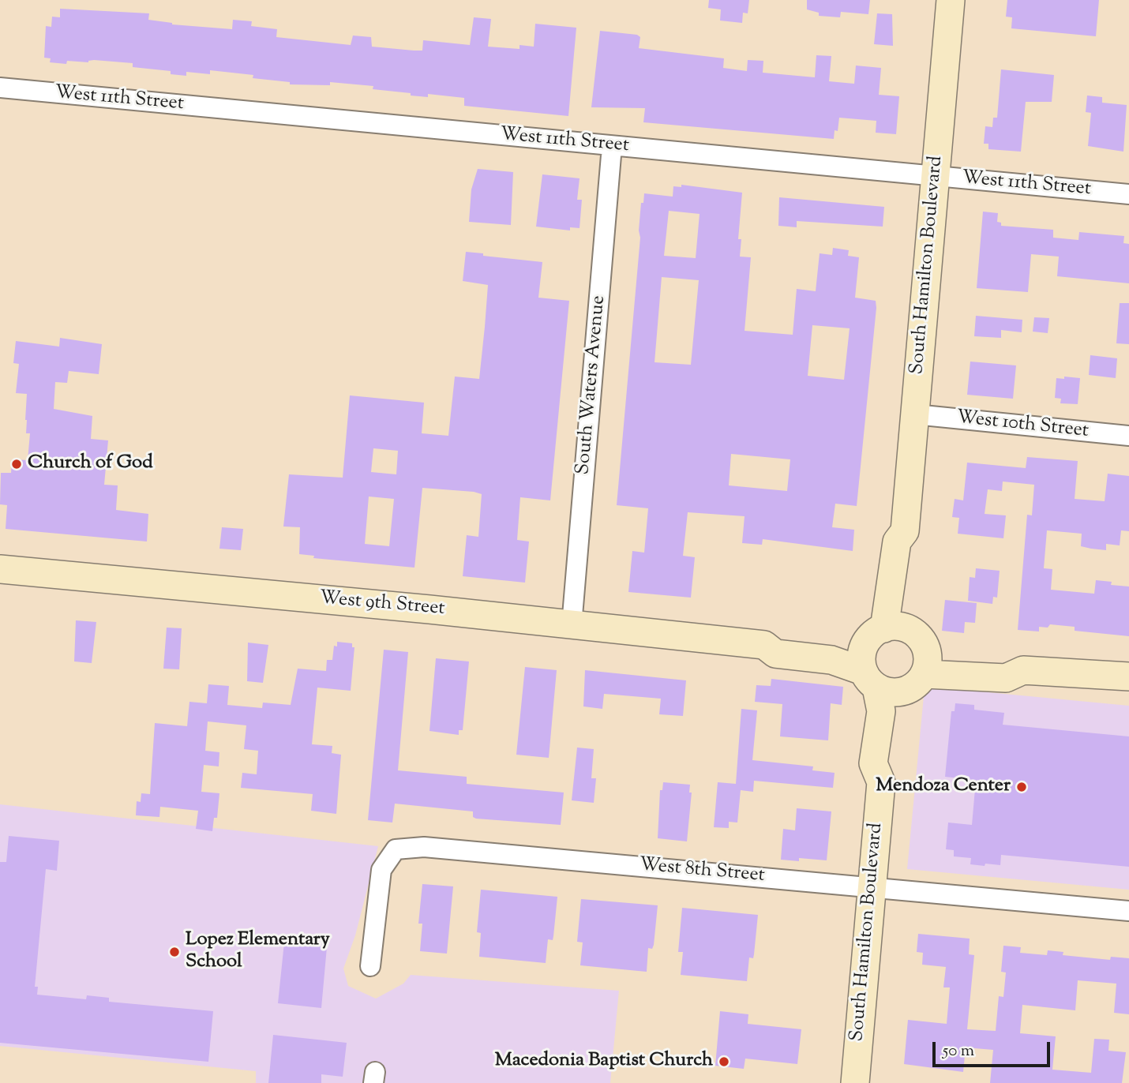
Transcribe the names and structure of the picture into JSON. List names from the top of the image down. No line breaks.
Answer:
{"streets":{"street":["West 11th Street","South Hamilton Boulevard","South Waters Avenue","West 10th Street","West 9th Street","West 8th Street"]},"crossings":[["West 11th Street","South Hamilton Boulevard"],["West 11th Street","South Waters Avenue"],["South Hamilton Boulevard","West 10th Street"],["South Hamilton Boulevard","West 9th Street"],["South Hamilton Boulevard","West 8th Street"],["South Waters Avenue","West 9th Street"]],"places":["Church of God","Mendoza Center","Lopez Elementary School","Macedonia Baptist Church"],"scale_bar":"50 m"}
